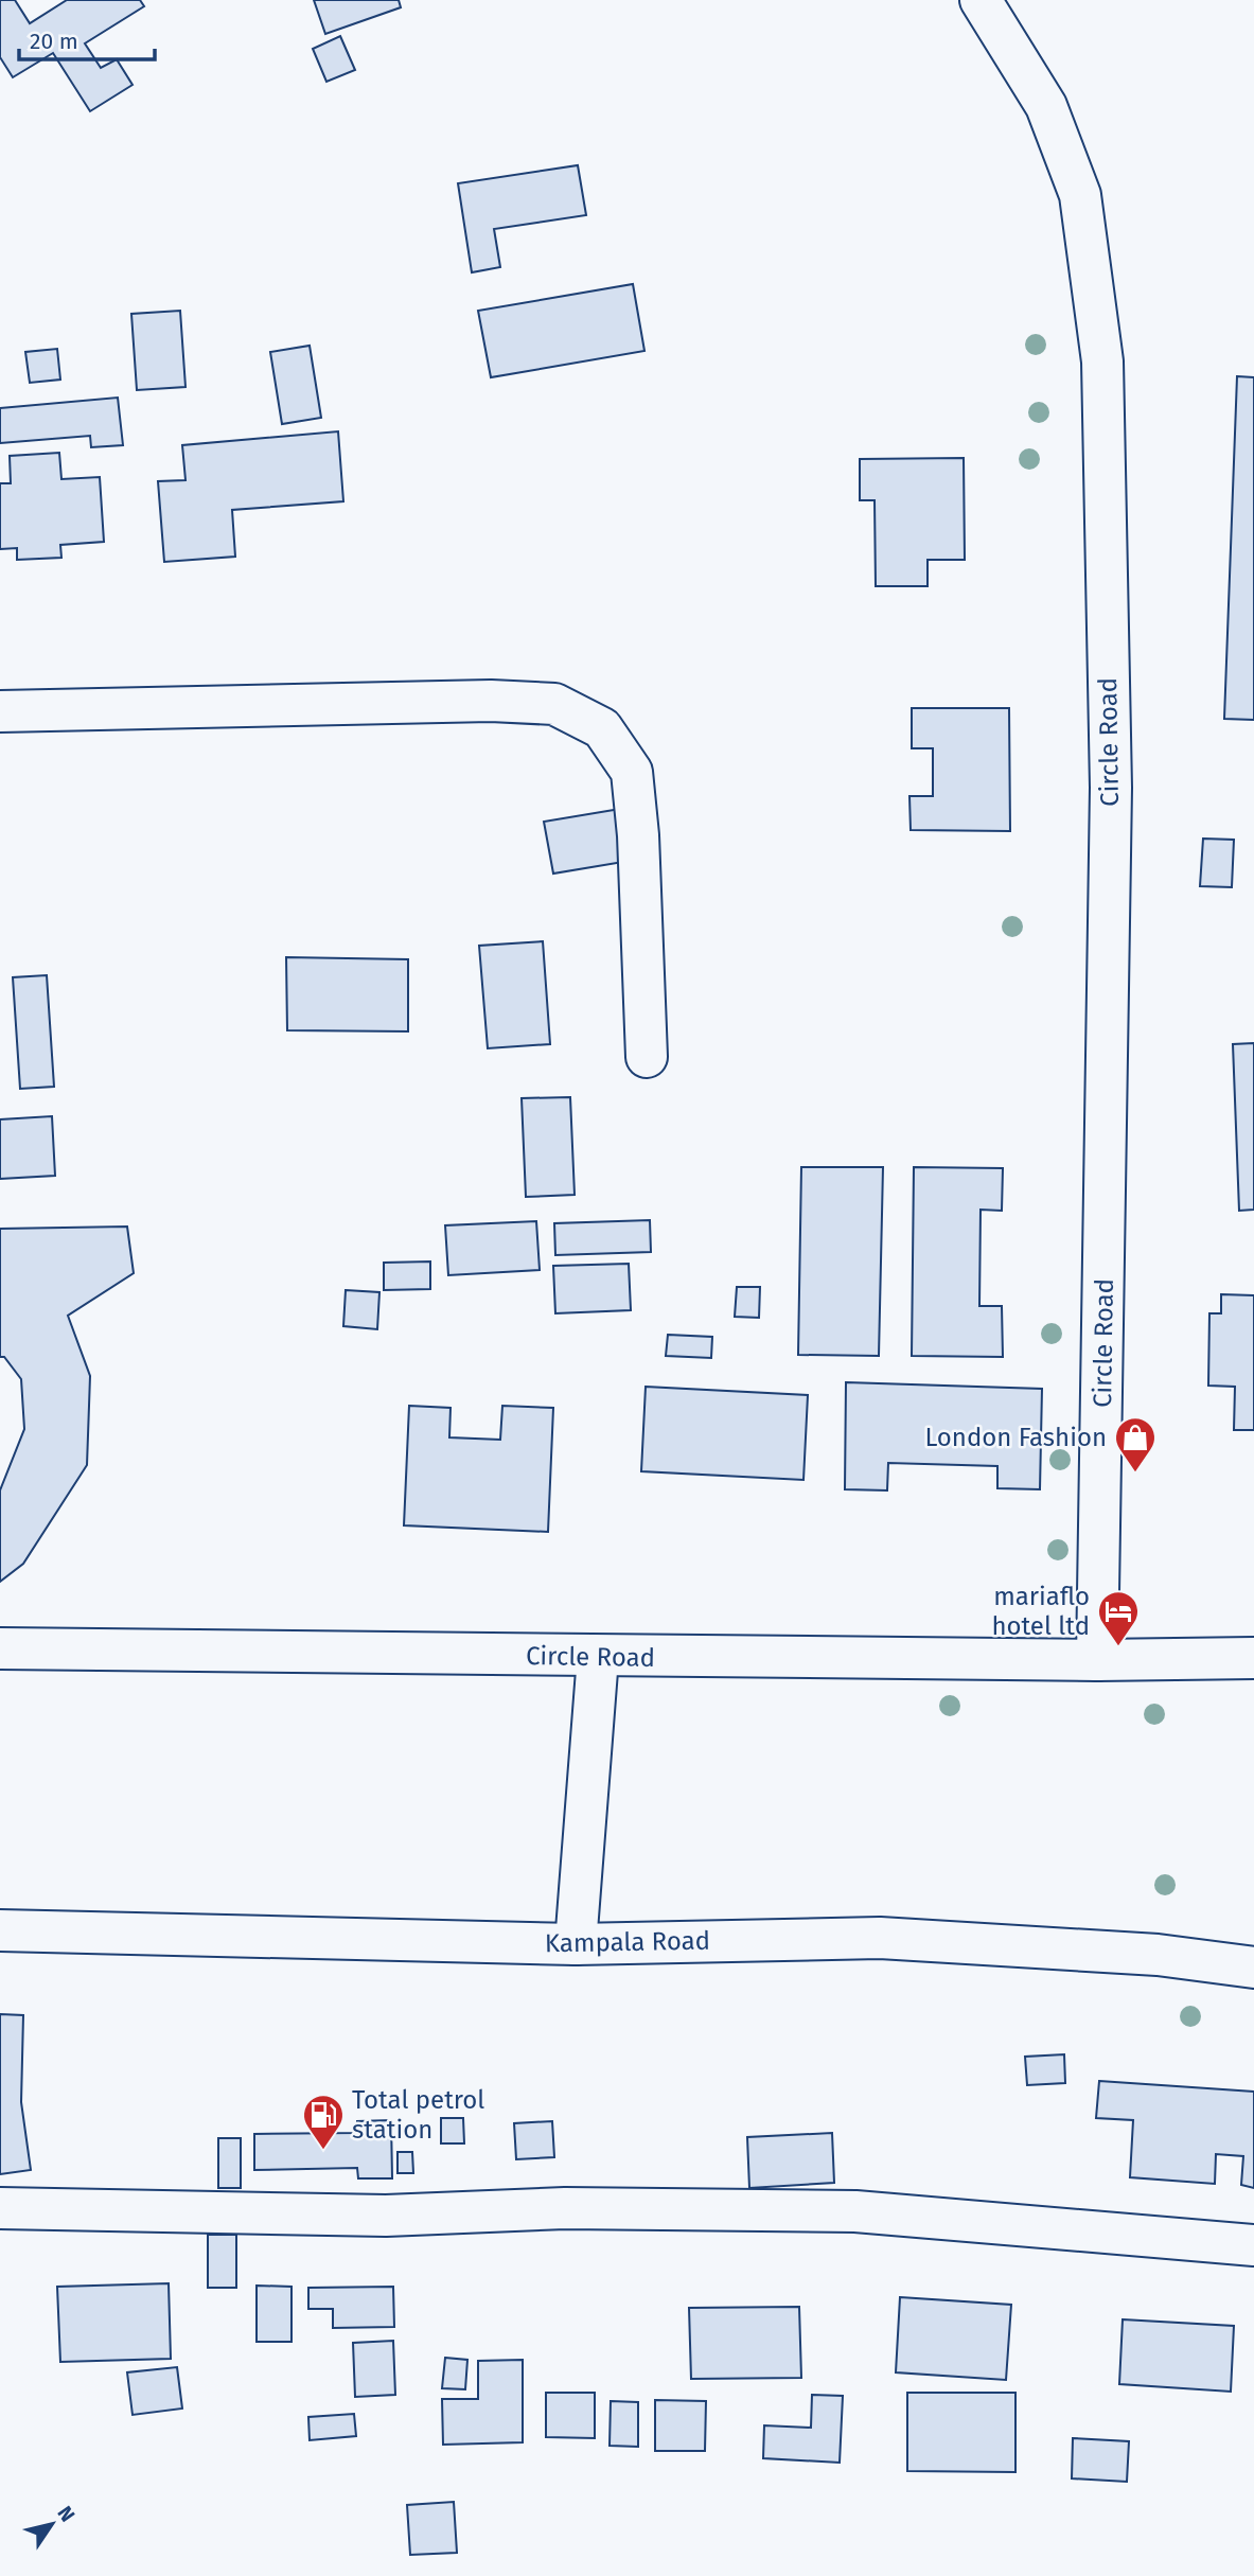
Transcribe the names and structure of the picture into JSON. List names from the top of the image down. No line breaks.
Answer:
{"streets":{"street":["Circle Road","Kampala Road"]},"places":{"shop":["London Fashion"],"hotel":["mariaflo hotel ltd"],"fuel station":["Total petrol station"]},"scale_bar":"20 m","north":"top right"}
